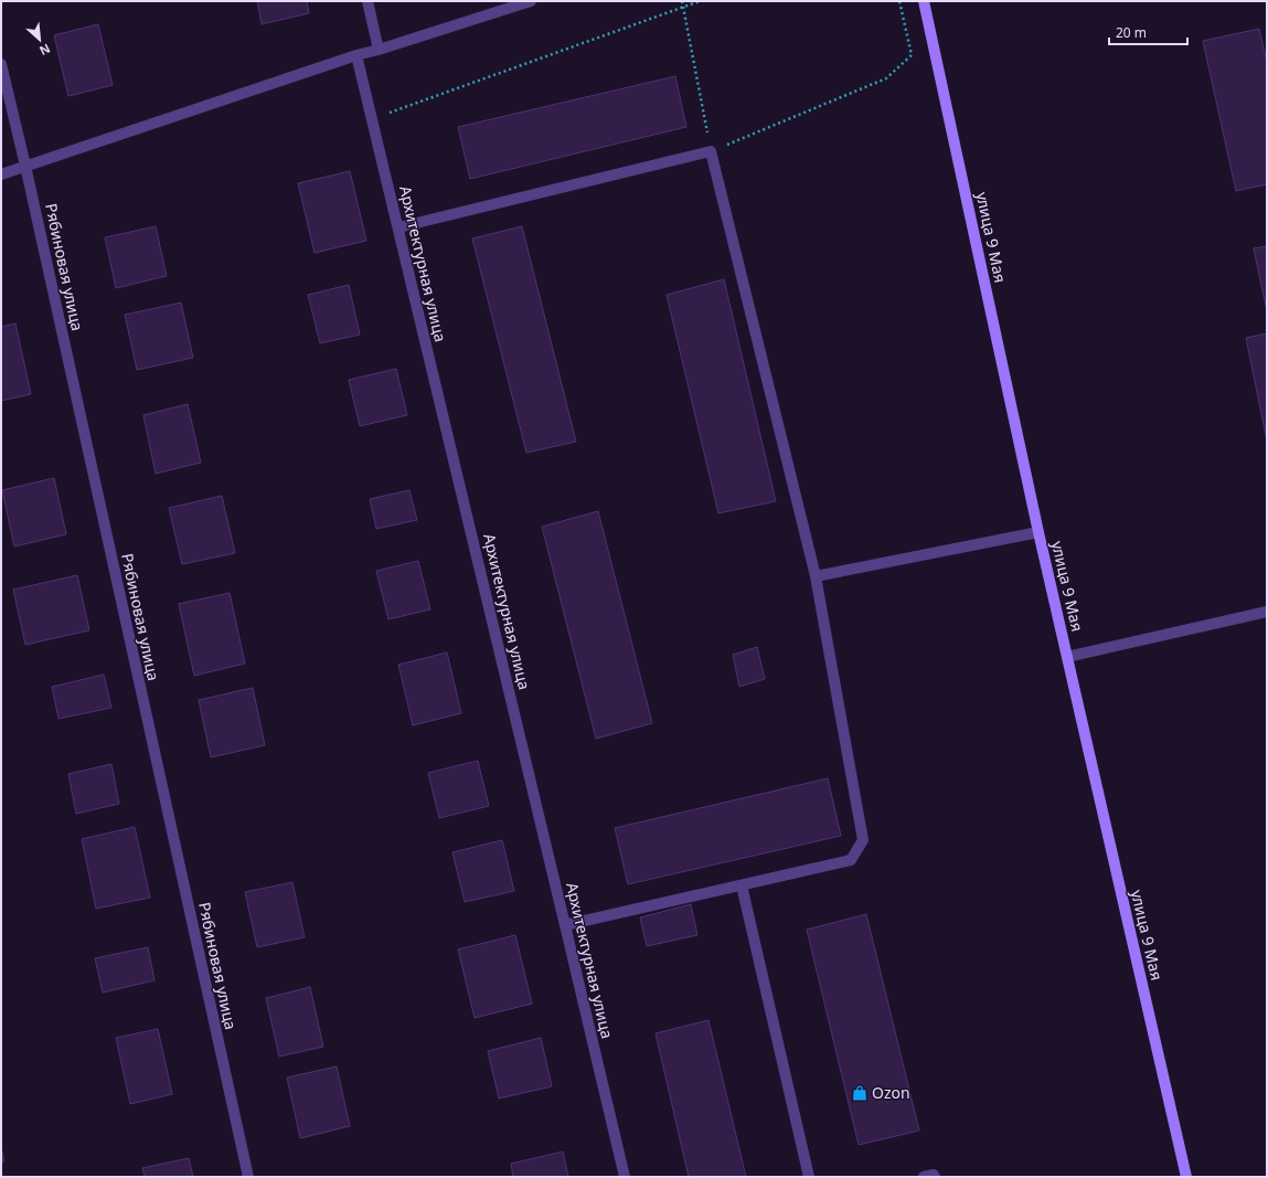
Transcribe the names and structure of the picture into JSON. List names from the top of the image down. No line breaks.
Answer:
{"streets":{"main road":["улица 9 Мая"],"street":["Архитектурная улица","Рябиновая улица"]},"places":{"shop":["Ozon"]},"scale_bar":"20 m","north":"bottom right"}
